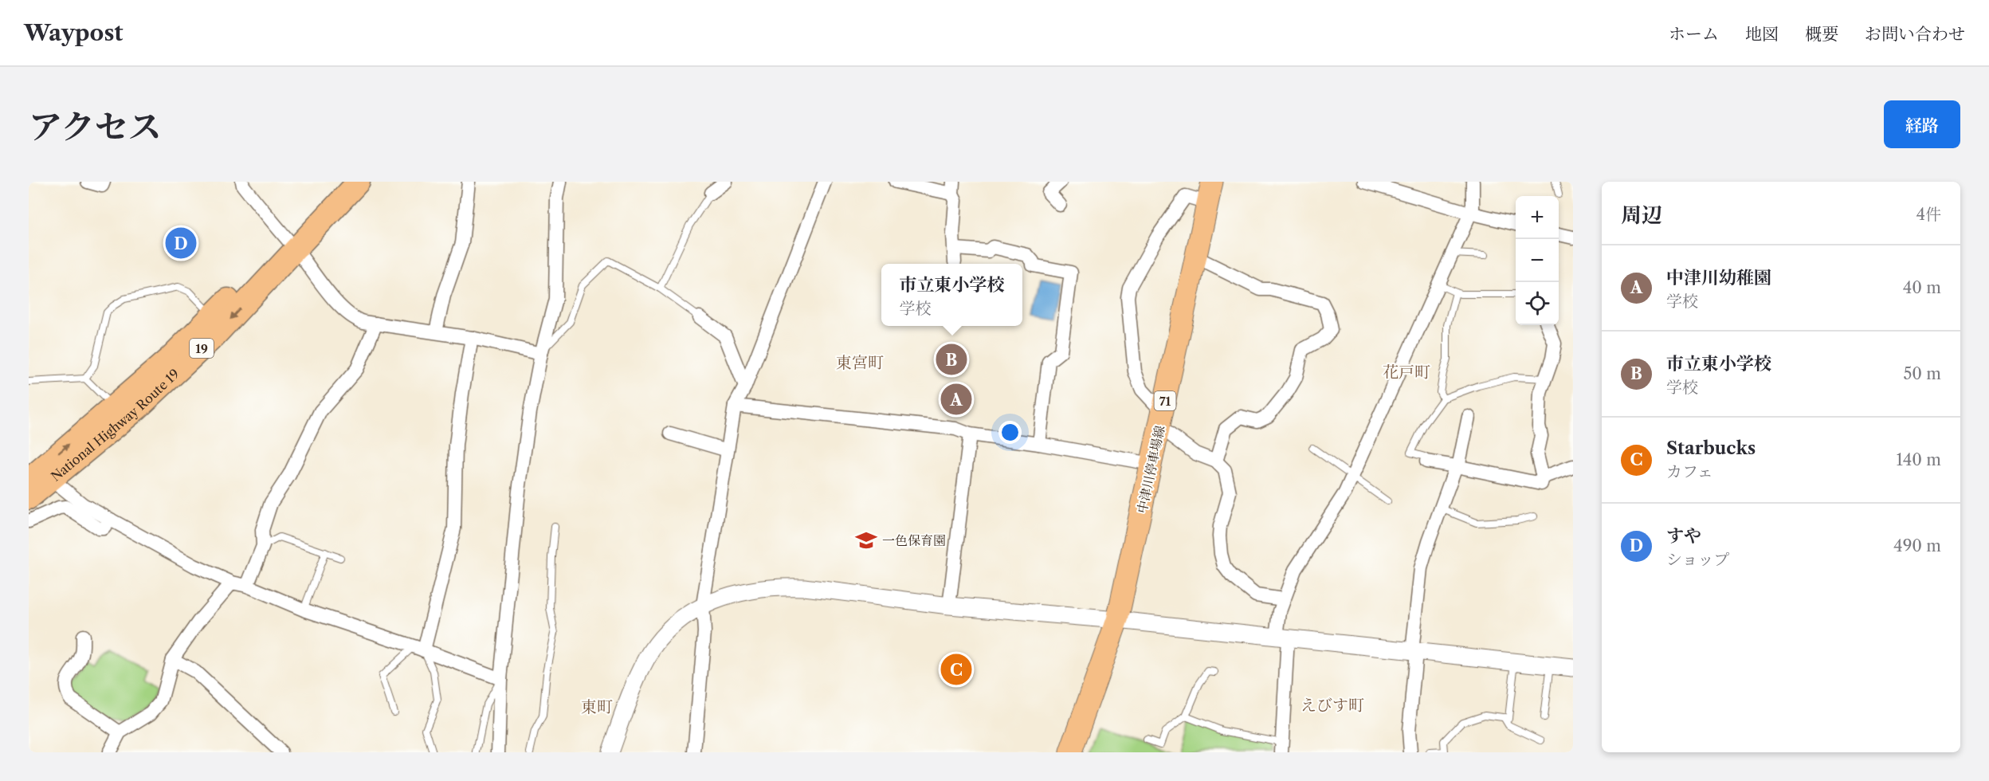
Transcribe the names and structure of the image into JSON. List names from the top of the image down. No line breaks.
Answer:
{"streets":{"highway":["19","National Highway Route 19"],"main road":["71","中津川停車場線"]},"districts":["東宮町","花戸町","えびす町","東町"],"places":{"school or university":["一色保育園"]},"page":{"header":"Waypost","nav":["ホーム","地図","概要","お問い合わせ"],"title":"アクセス","buttons":"経路","heading":["周辺","4件"],"map_buttons":["+","−"],"pins":["D","B","A","C"],"list":[{"mark":"A","name":"中津川幼稚園","note":"学校","value":"40 m"},{"mark":"B","name":"市立東小学校","note":"学校","value":"50 m"},{"mark":"C","name":"Starbucks","note":"カフェ","value":"140 m"},{"mark":"D","name":"すや","note":"ショップ","value":"490 m"}],"popup":["市立東小学校","学校"]}}
